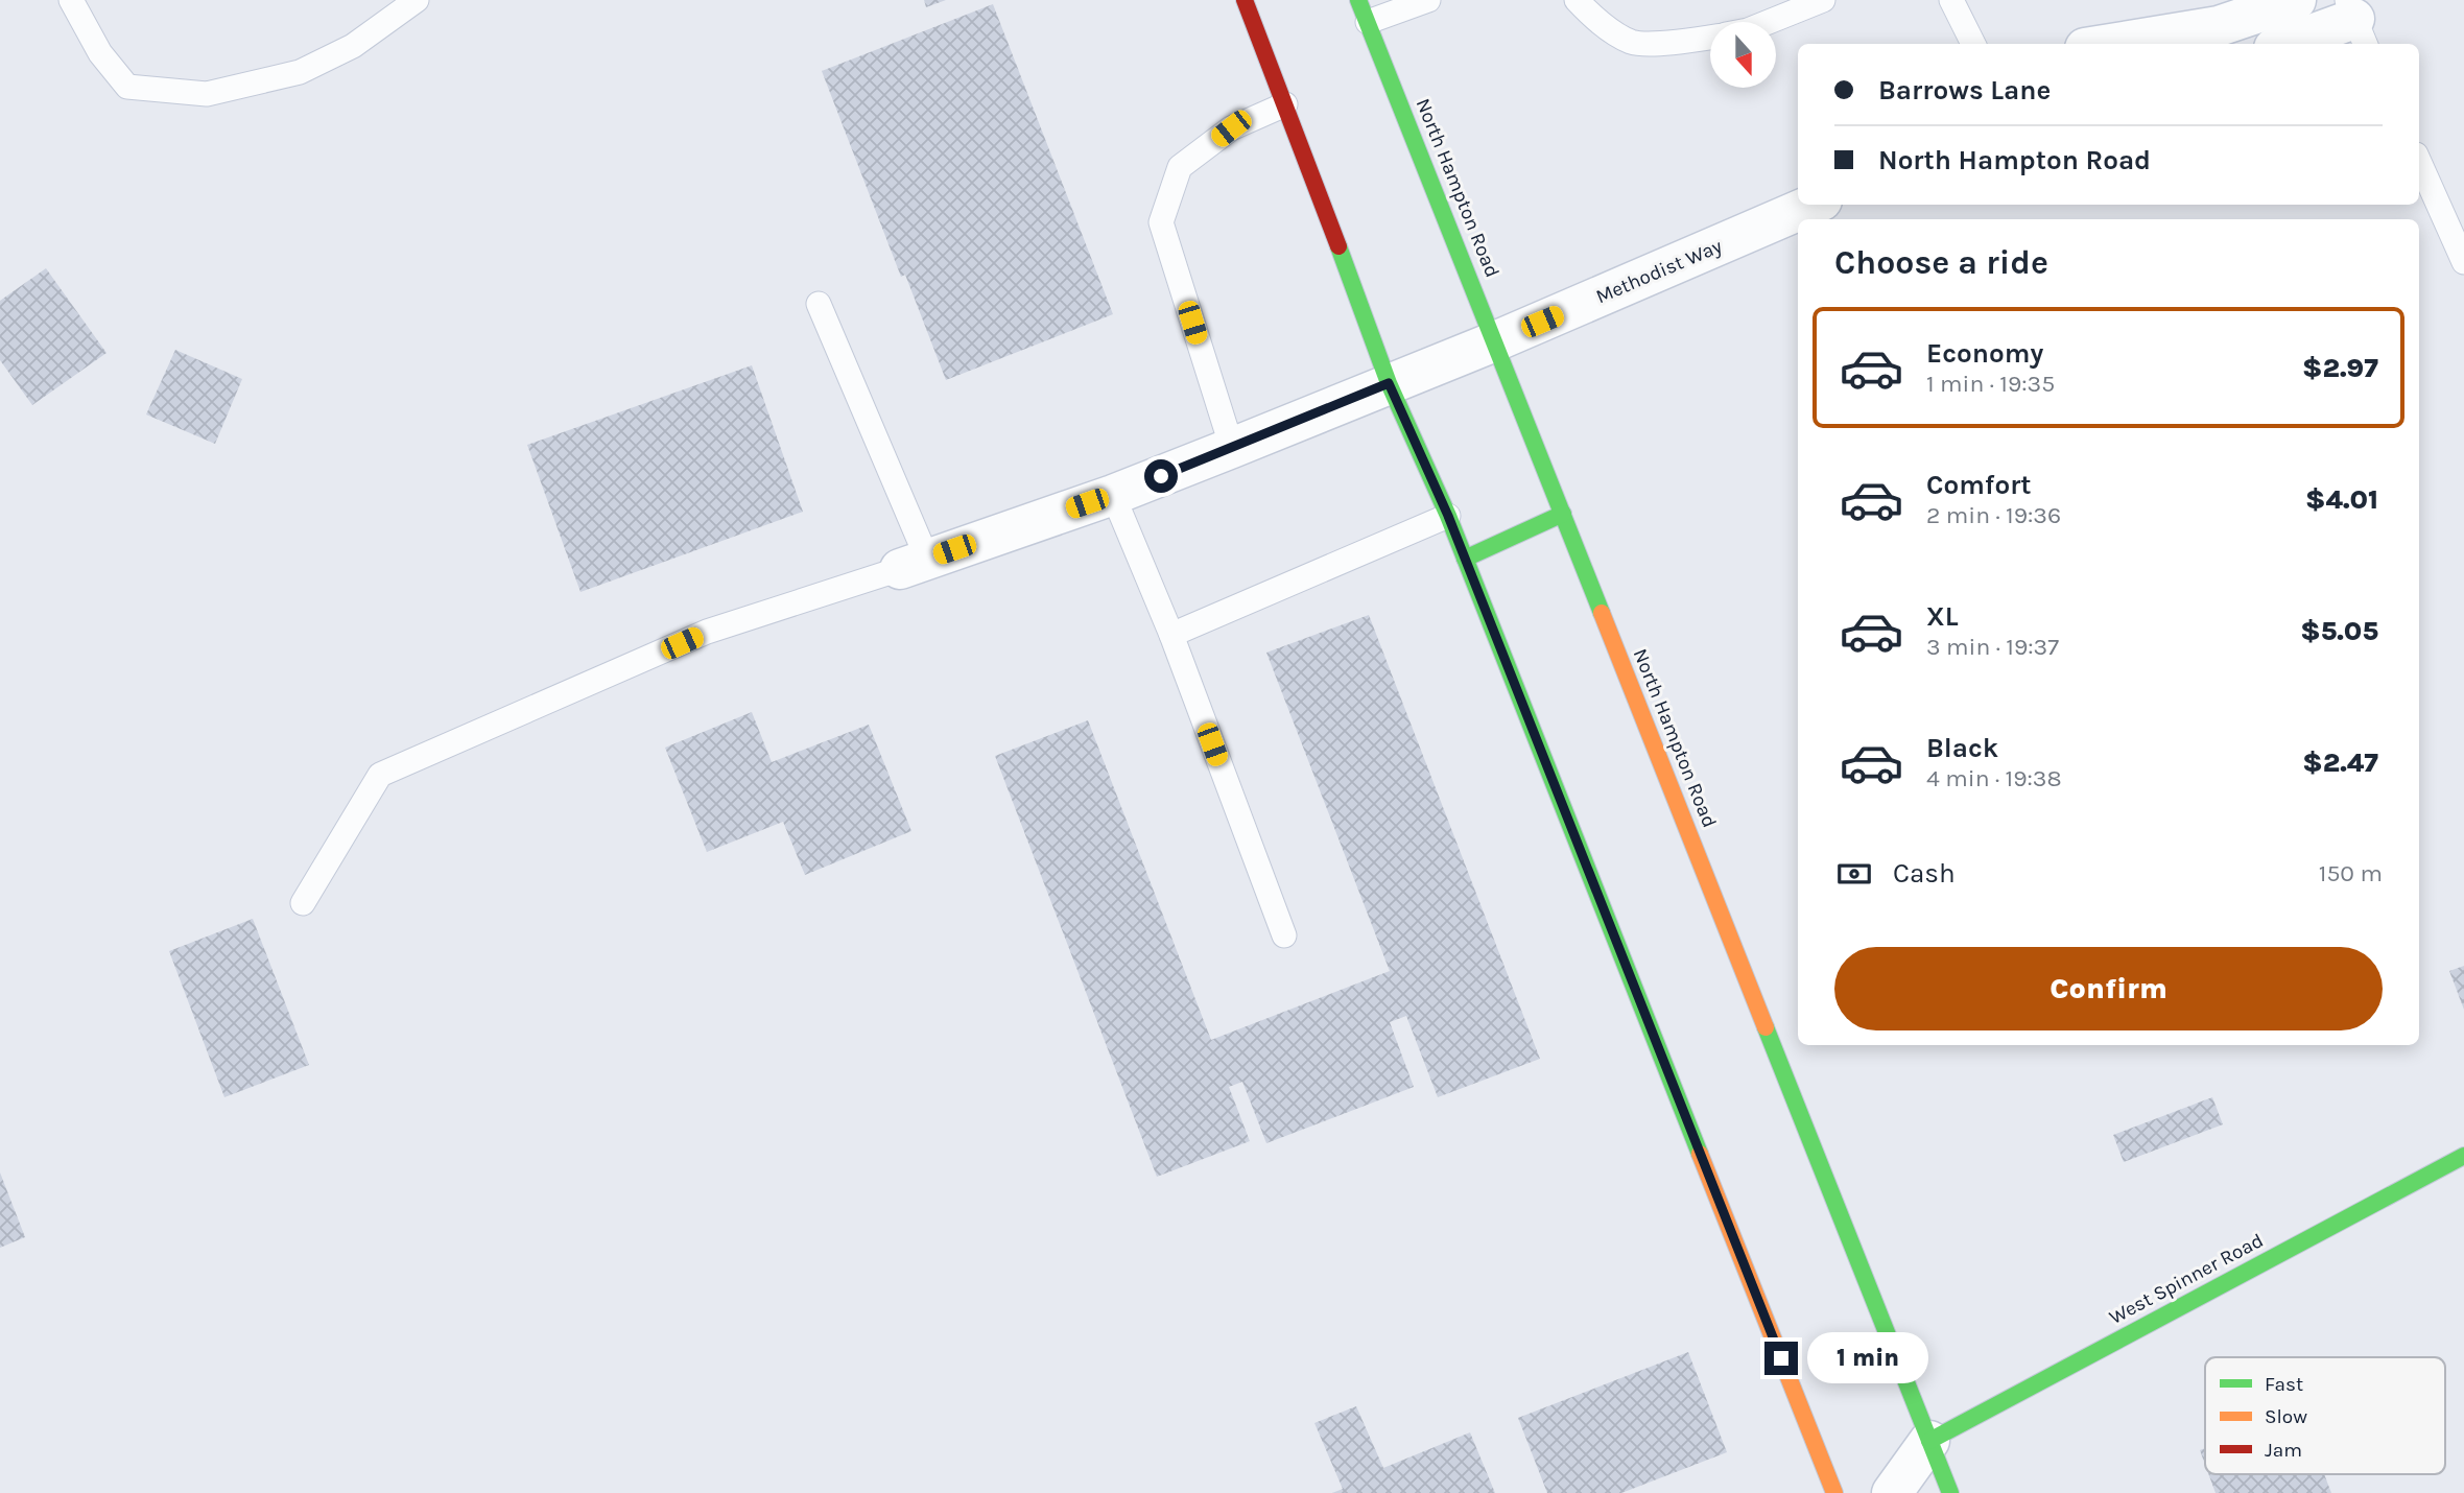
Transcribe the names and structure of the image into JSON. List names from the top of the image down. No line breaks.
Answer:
{"streets":{"main road":["North Hampton Road","West Spinner Road"],"street":["Methodist Way"]},"crossings":[["North Hampton Road","Methodist Way"],["North Hampton Road","West Spinner Road"]],"legend":["Fast","Slow","Jam"],"north":"bottom","page":{"banner":["Barrows Lane","North Hampton Road"],"heading":"Choose a ride","list":[{"name":"Economy","note":"1 min · 19:35","value":"$2.97"},{"name":"Comfort","note":"2 min · 19:36","value":"$4.01"},{"name":"XL","note":"3 min · 19:37","value":"$5.05"},{"name":"Black","note":"4 min · 19:38","value":"$2.47"}],"pay":["Cash","150 m"],"buttons":"Confirm","bubble":"1 min"}}
